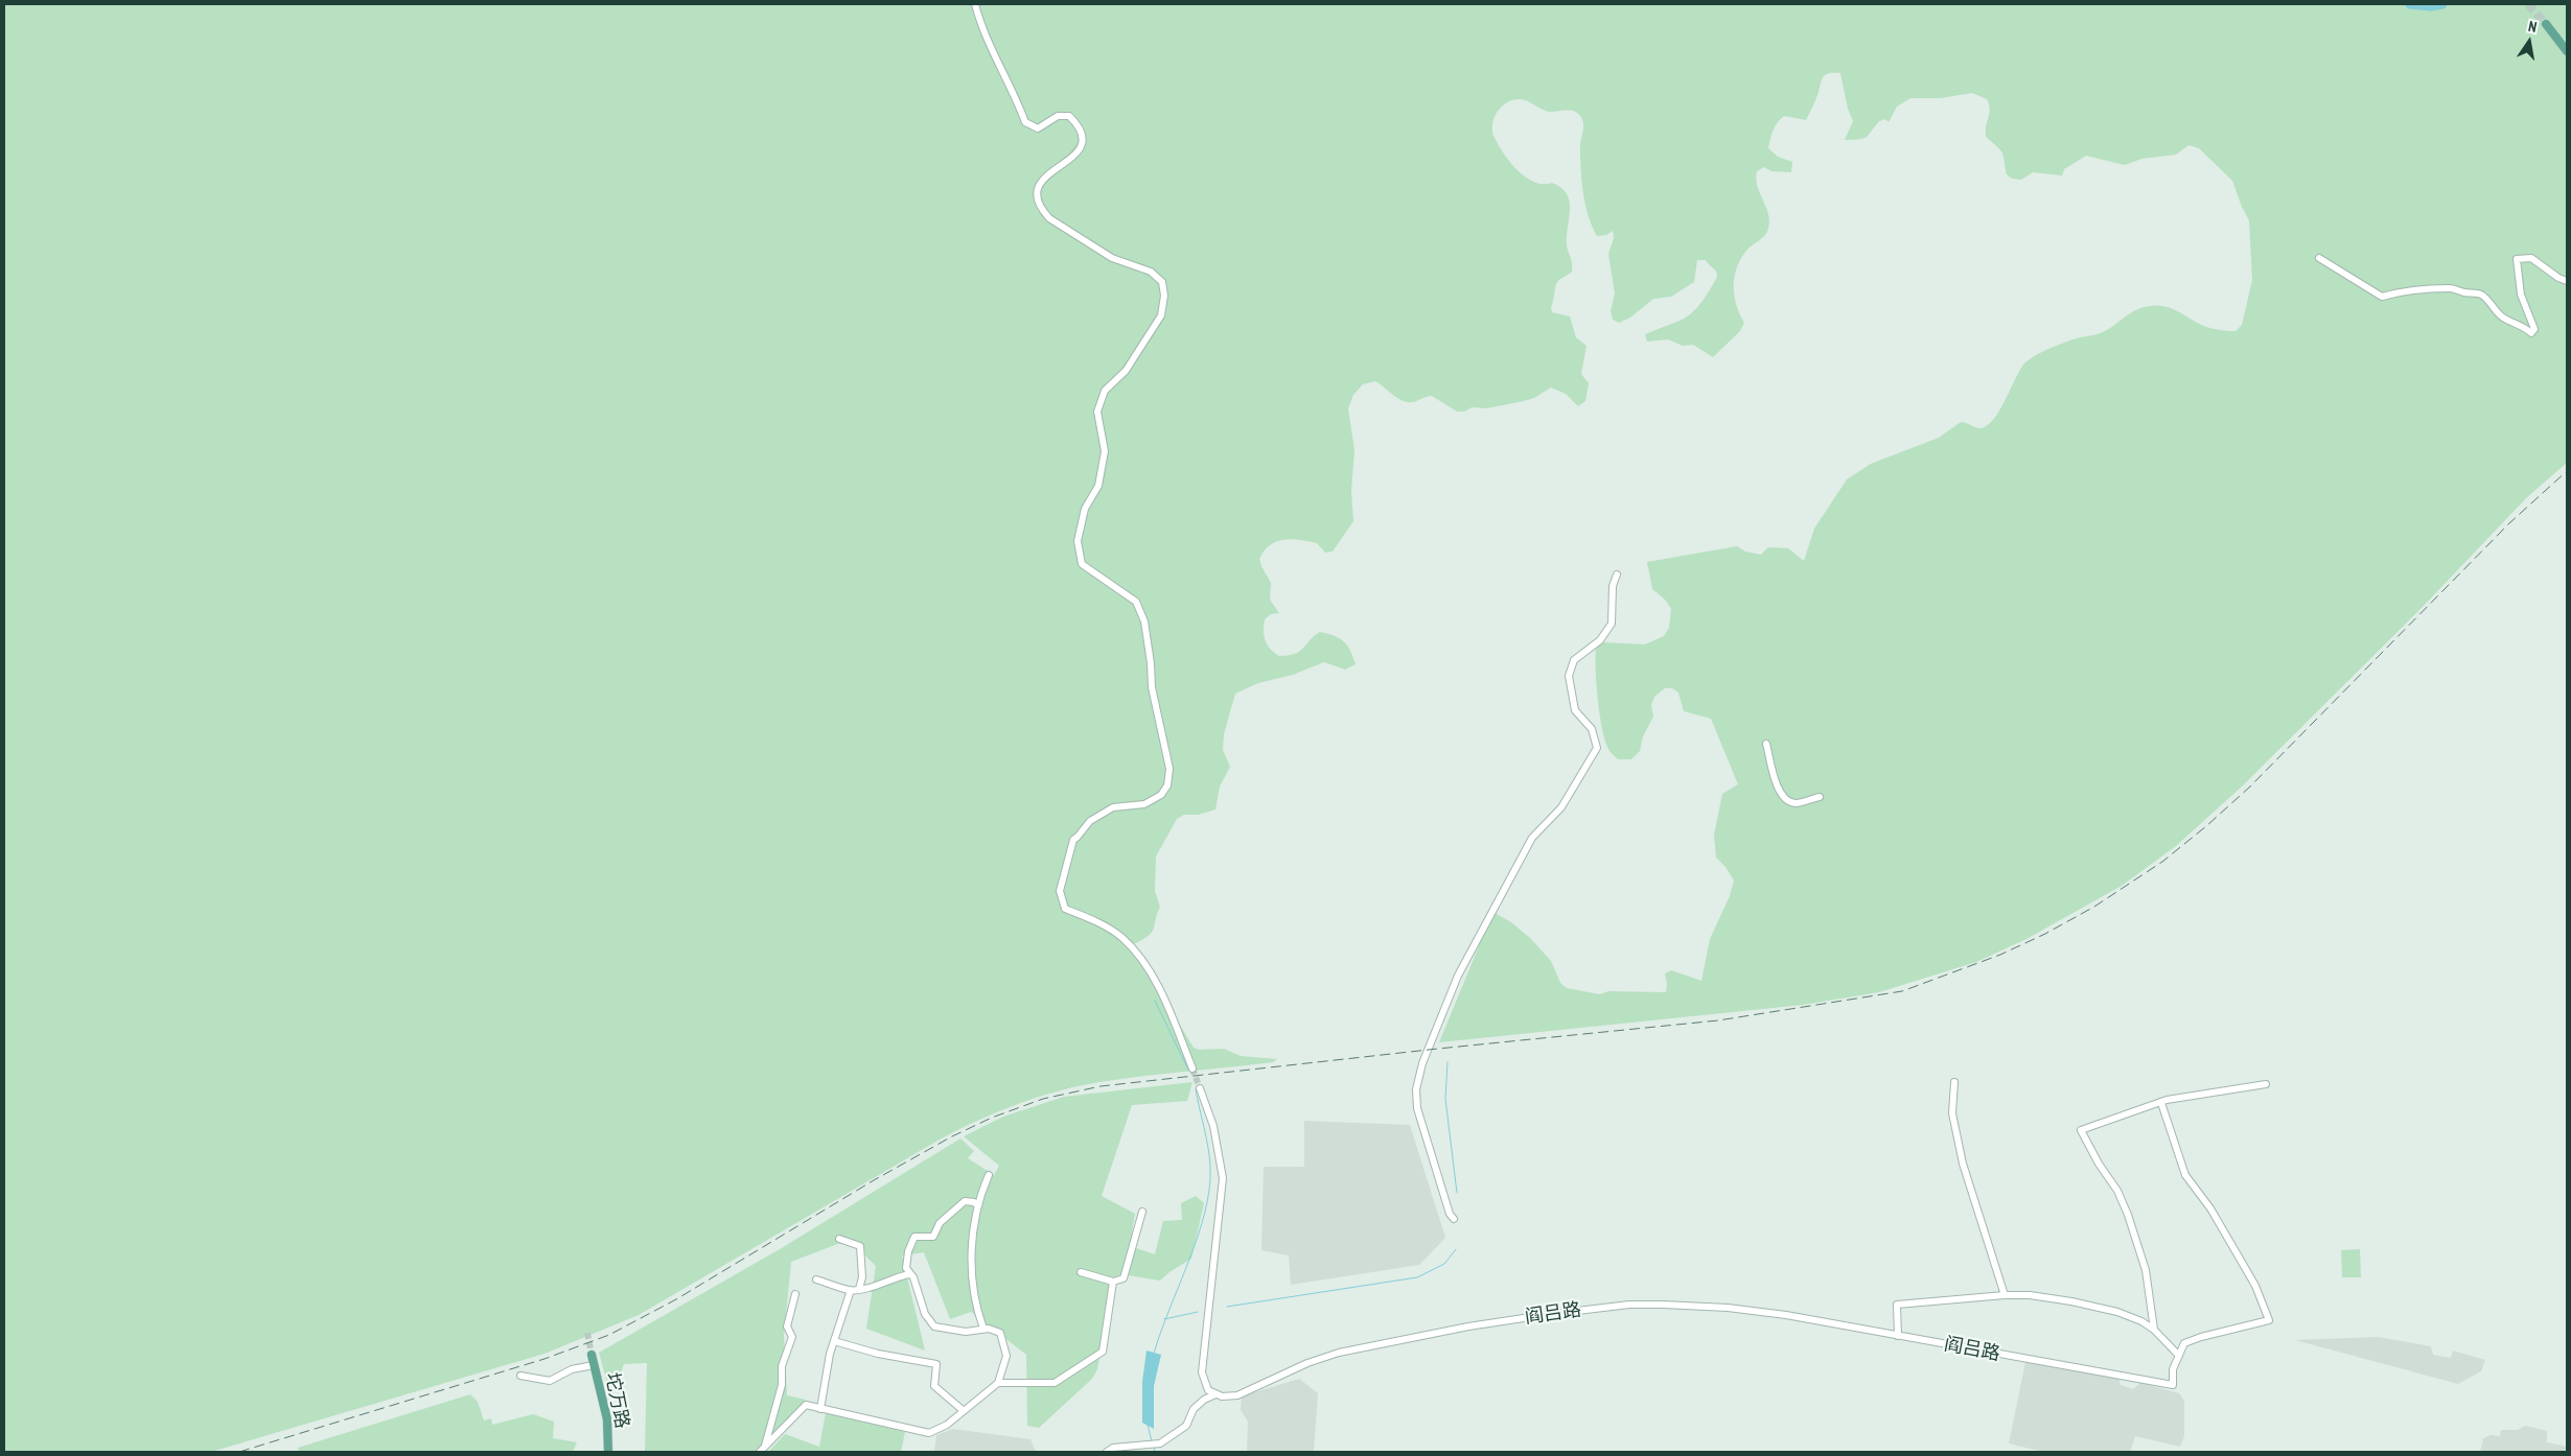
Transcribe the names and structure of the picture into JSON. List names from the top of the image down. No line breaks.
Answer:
{"streets":{"main road":["坨万路"],"street":["阎吕路"]},"north":"top"}
